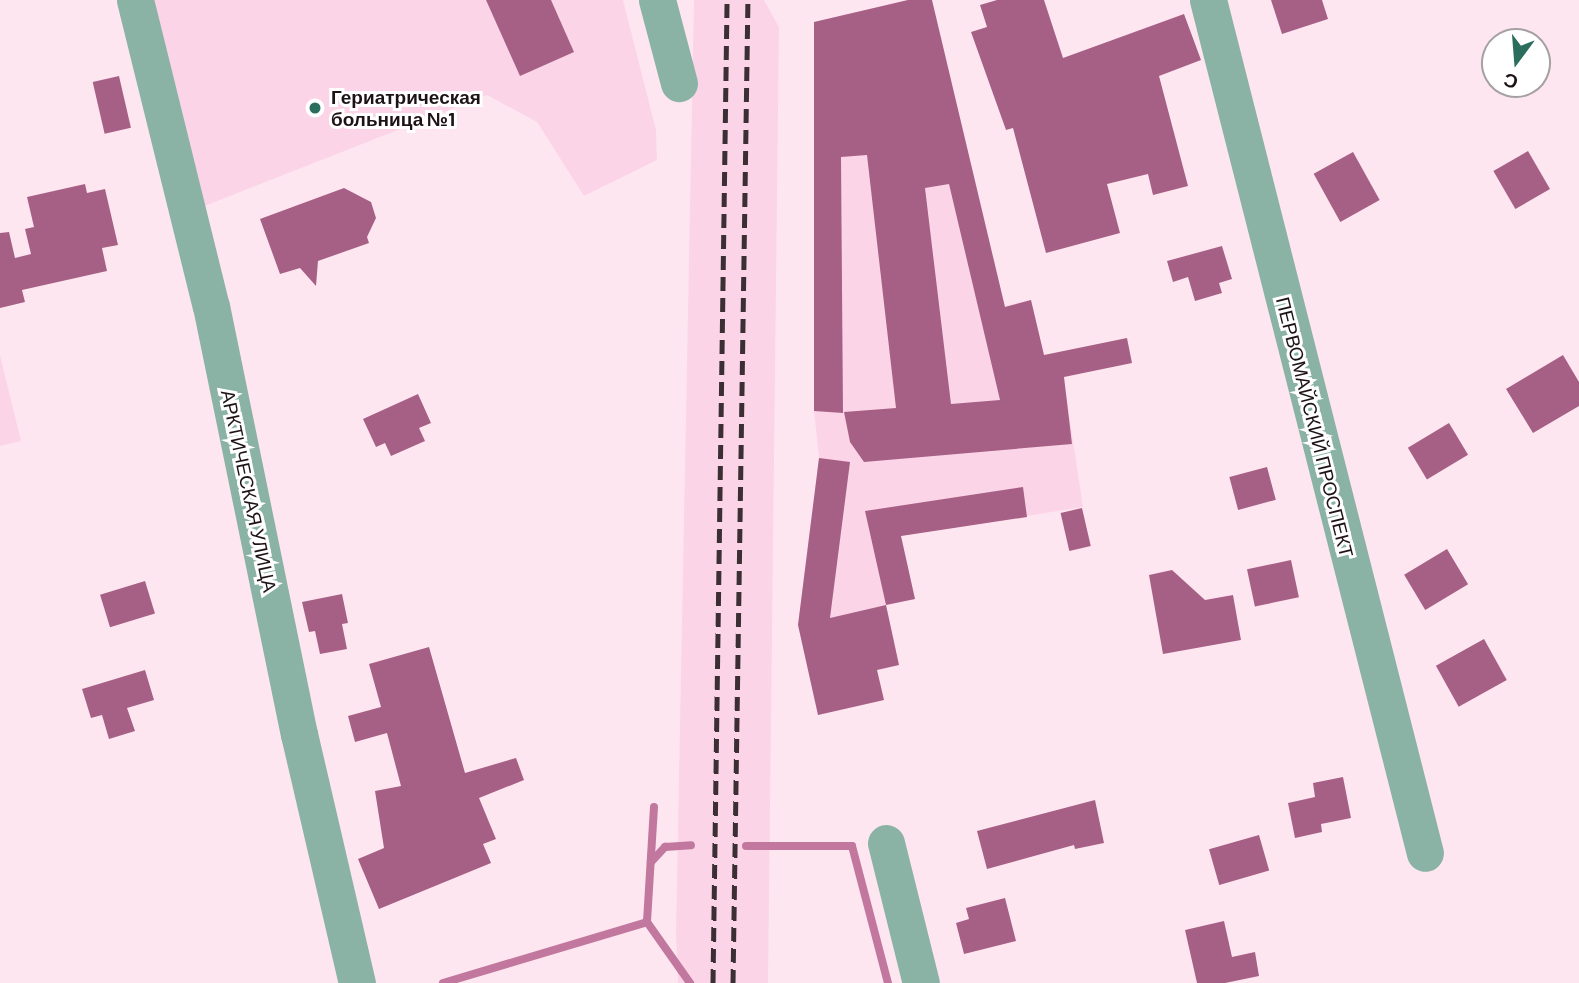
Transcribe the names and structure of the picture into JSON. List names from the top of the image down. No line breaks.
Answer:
{"streets":{"street":["ПЕРВОМАЙСКИЙ ПРОСПЕКТ","АРКТИЧЕСКАЯ УЛИЦА"]},"places":["Гериатрическая больница №1"],"north":"bottom"}
